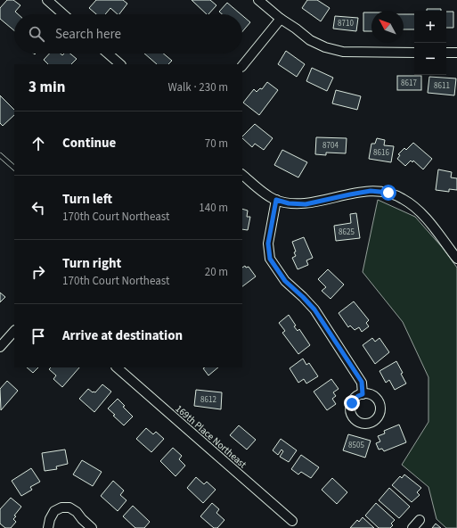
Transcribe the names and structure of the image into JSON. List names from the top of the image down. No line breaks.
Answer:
{"streets":{"street":["169th Place Northeast"]},"house_numbers":["8710","8617","8611","8704","8616","8625","8612","8505"],"north":"top left","page":{"map_buttons":["+","−"],"search":"Search here","heading":["3 min","Walk · 230 m"],"list":[["Continue","70 m"],["Turn left","170th Court Northeast","140 m"],["Turn right","170th Court Northeast","20 m"],"Arrive at destination"]}}
